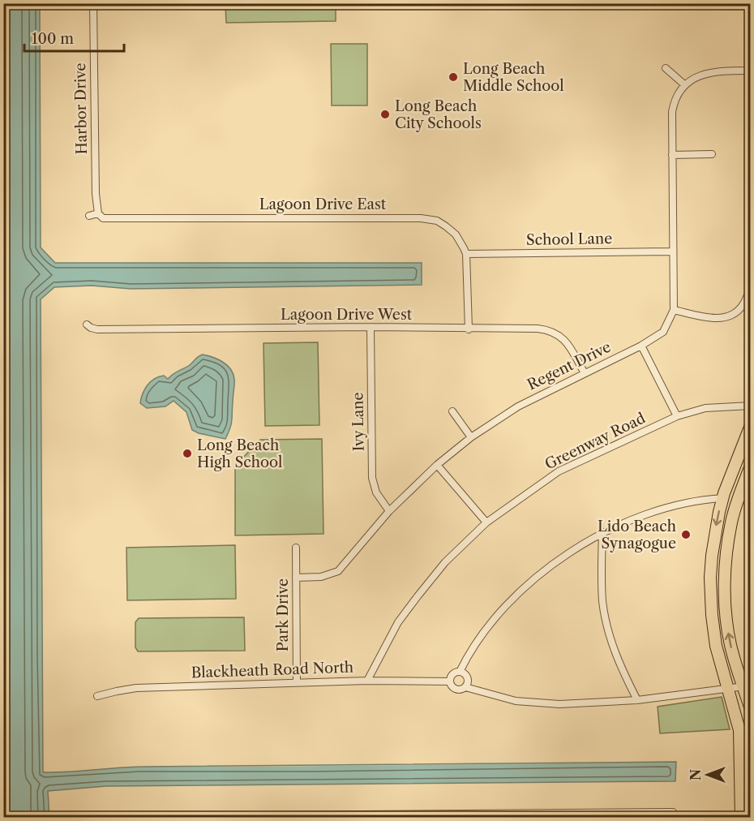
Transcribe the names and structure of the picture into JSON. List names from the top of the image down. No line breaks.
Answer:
{"streets":{"street":["Harbor Drive","Lagoon Drive East","School Lane","Lagoon Drive West","Regent Drive","Ivy Lane","Greenway Road","Park Drive","Blackheath Road North"]},"crossings":[["Harbor Drive","Lagoon Drive East"],["Lagoon Drive East","School Lane"],["School Lane","Regent Drive"],["Lagoon Drive West","Regent Drive"],["Lagoon Drive West","Ivy Lane"],["Regent Drive","Ivy Lane"],["Regent Drive","Park Drive"],["Greenway Road","Blackheath Road North"],["Park Drive","Blackheath Road North"]],"places":["Long Beach Middle School","Long Beach City Schools","Long Beach High School","Lido Beach Synagogue"],"scale_bar":"100 m","north":"left"}
